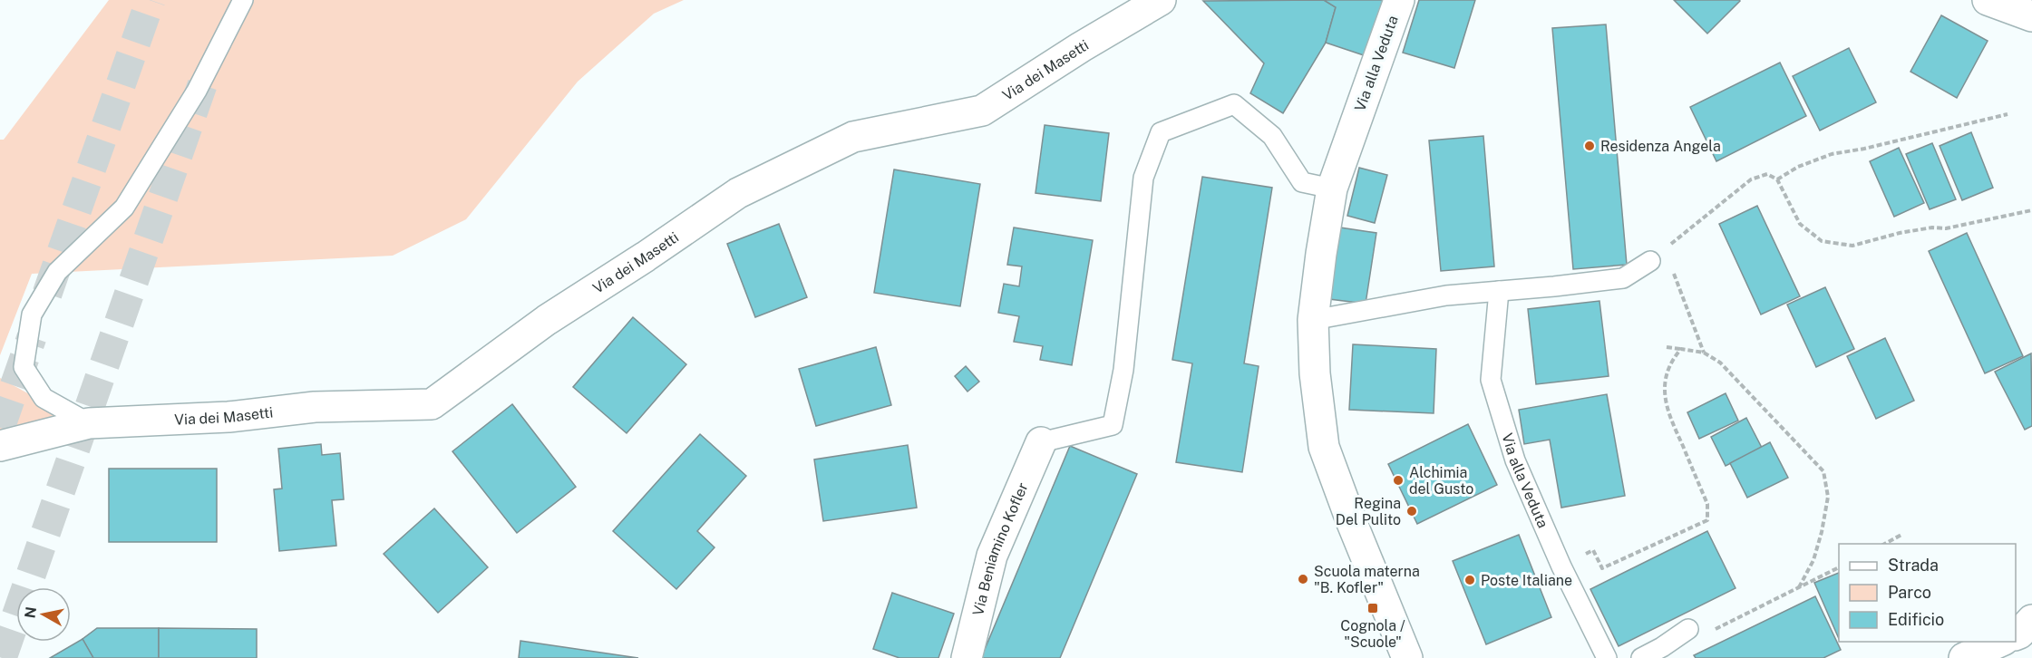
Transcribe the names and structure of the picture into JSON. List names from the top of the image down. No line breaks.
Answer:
{"streets":{"street":["Via alla Veduta","Via dei Masetti","Via Beniamino Kofler"]},"places":{"other":["Residenza Angela","Alchimia del Gusto","Regina Del Pulito","Scuola materna \"B. Kofler\"","Poste Italiane"],"transit":["Cognola / \"Scuole\""]},"legend":["Strada","Parco","Edificio"],"north":"left"}
